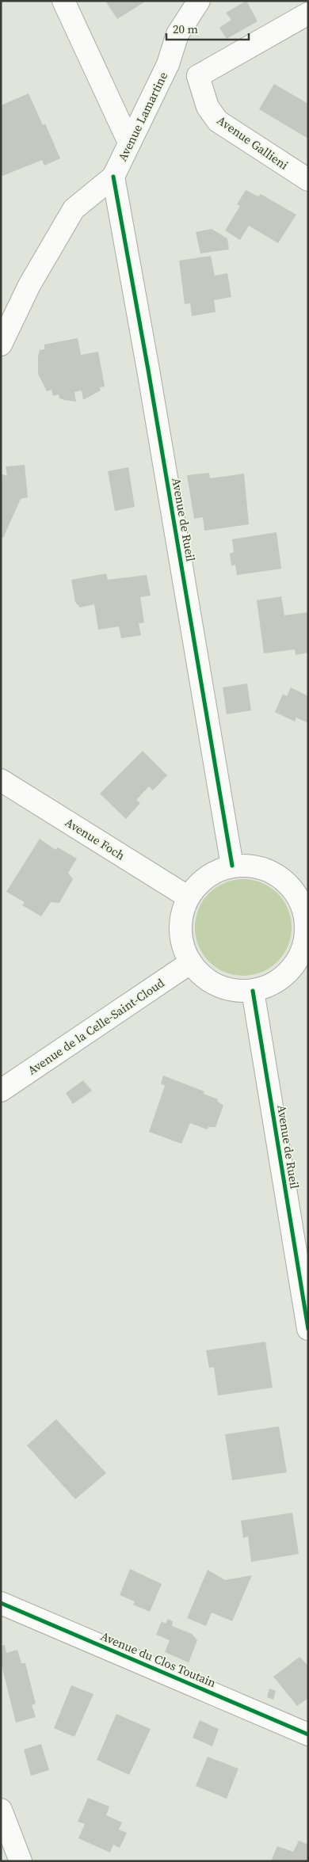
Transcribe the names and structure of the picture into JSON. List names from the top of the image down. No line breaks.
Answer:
{"streets":{"street":["Avenue Lamartine","Avenue Gallieni","Avenue de Rueil","Avenue Foch","Avenue de la Celle-Saint-Cloud","Avenue du Clos Toutain"]},"crossings":[["Avenue Lamartine","Avenue de Rueil"],["Avenue de Rueil","Avenue Foch"],["Avenue de Rueil","Avenue de la Celle-Saint-Cloud"],["Avenue Foch","Avenue de la Celle-Saint-Cloud"]],"scale_bar":"20 m"}
